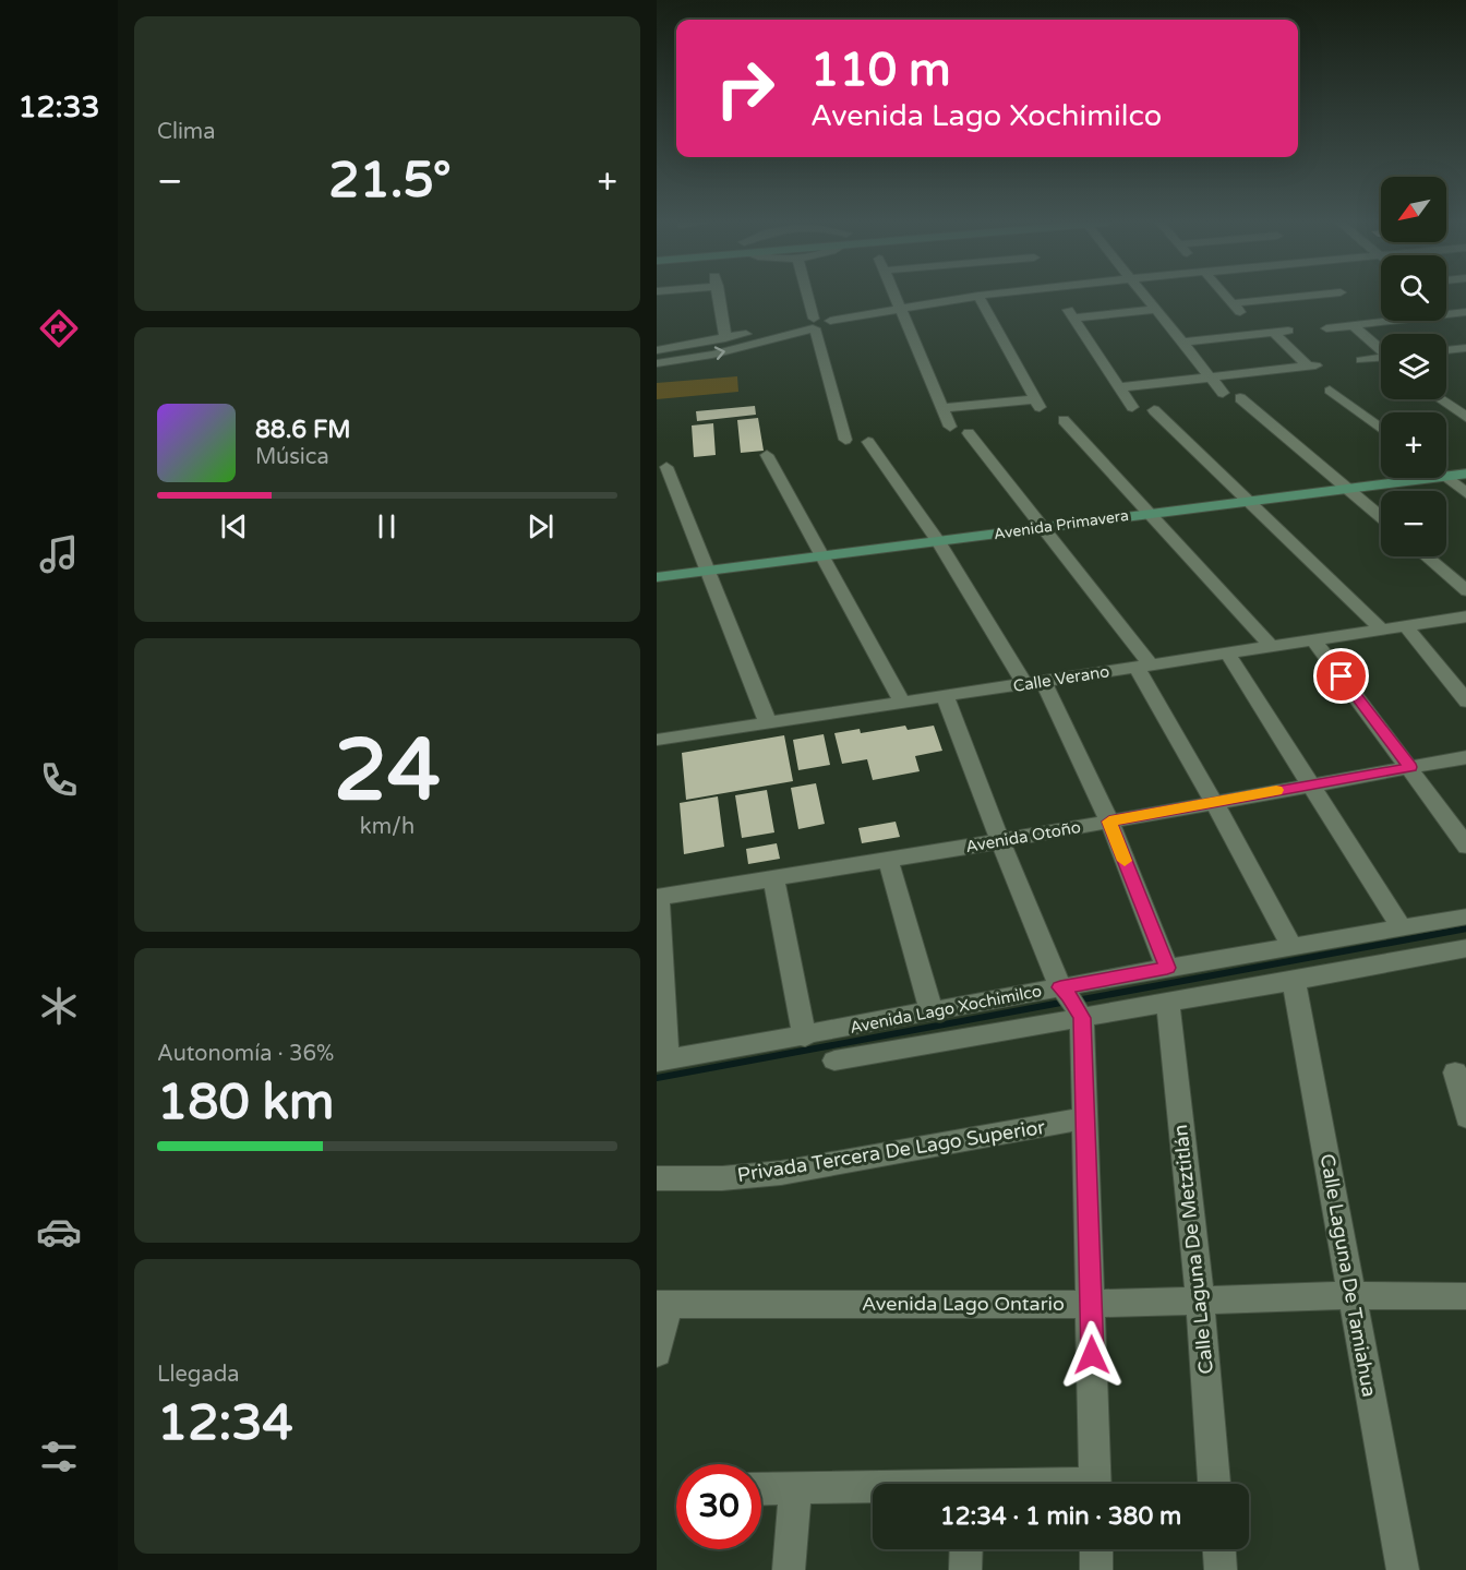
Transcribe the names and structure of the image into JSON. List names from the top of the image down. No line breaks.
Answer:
{"streets":{"street":["Avenida Primavera","Calle Verano","Avenida Otoño","Avenida Lago Xochimilco","Privada Tercera De Lago Superior","Calle Laguna De Metztitlán","Calle Laguna De Tamiahua","Avenida Lago Ontario"]},"crossings":[["Avenida Lago Xochimilco","Calle Laguna De Metztitlán"],["Avenida Lago Xochimilco","Calle Laguna De Tamiahua"],["Calle Laguna De Metztitlán","Avenida Lago Ontario"],["Calle Laguna De Tamiahua","Avenida Lago Ontario"]],"north":"bottom left","page":{"tabs":"12:33","tile":["Clima",["24","km/h"],["Autonomía · 36%","180 km"],["Llegada","12:34"]],"turn":["110 m","Avenida Lago Xochimilco"],"heat":["−","21.5°","+"],"map_buttons":["+","−"],"song":["88.6 FM","Música"],"limit":"30","trip":"12:34 · 1 min · 380 m"}}
